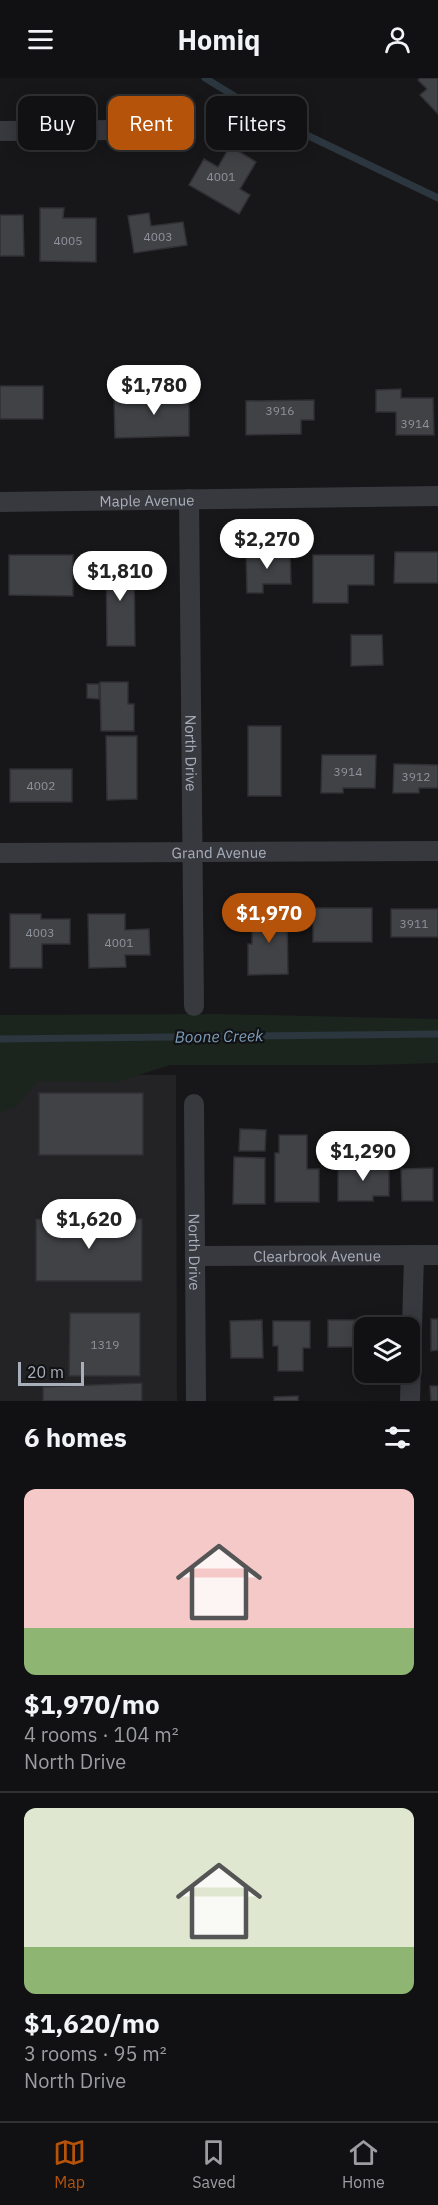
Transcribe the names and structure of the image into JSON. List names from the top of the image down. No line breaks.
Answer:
{"streets":{"street":["Maple Avenue","North Drive","Grand Avenue","Clearbrook Avenue"]},"crossings":[["Maple Avenue","North Drive"],["North Drive","Grand Avenue"],["North Drive","Clearbrook Avenue"]],"water":["Boone Creek"],"house_numbers":["4001","4003","4005","3916","3914","3914","3912","4002","3911","4003","4001","1319"],"scale_bar":"20 m","page":{"header":"Homiq","chip":["Buy","Rent","Filters"],"price":["$1,780","$2,270","$1,810","$1,970","$1,290","$1,620"],"scale":"20 m","heading":"6 homes","list":[{"name":"$1,970/mo","note":"4 rooms · 104 m² · North Drive"},{"name":"$1,620/mo","note":"3 rooms · 95 m² · North Drive"}],"tabs":["Map","Saved","Home"]}}
